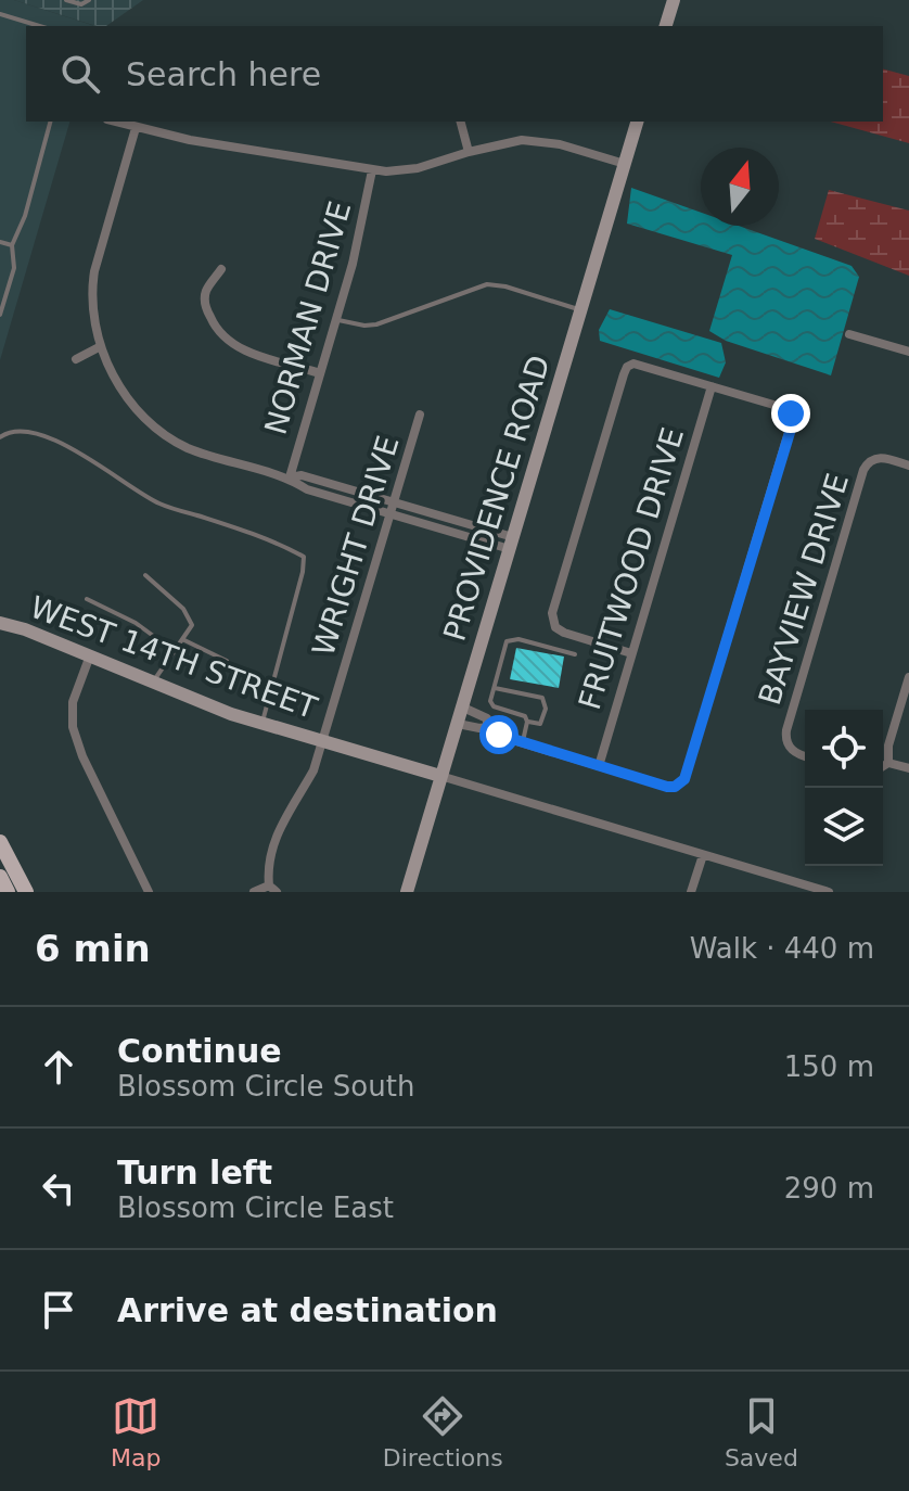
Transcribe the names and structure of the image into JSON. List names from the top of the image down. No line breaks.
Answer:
{"streets":{"street":["NORMAN DRIVE","PROVIDENCE ROAD","WRIGHT DRIVE","FRUITWOOD DRIVE","BAYVIEW DRIVE","WEST 14TH STREET"]},"crossings":[["PROVIDENCE ROAD","WEST 14TH STREET"],["WRIGHT DRIVE","WEST 14TH STREET"]],"north":"top","page":{"search":"Search here","heading":["6 min","Walk · 440 m"],"list":[["Continue","Blossom Circle South","150 m"],["Turn left","Blossom Circle East","290 m"],"Arrive at destination"],"nav":["Map","Directions","Saved"]}}
